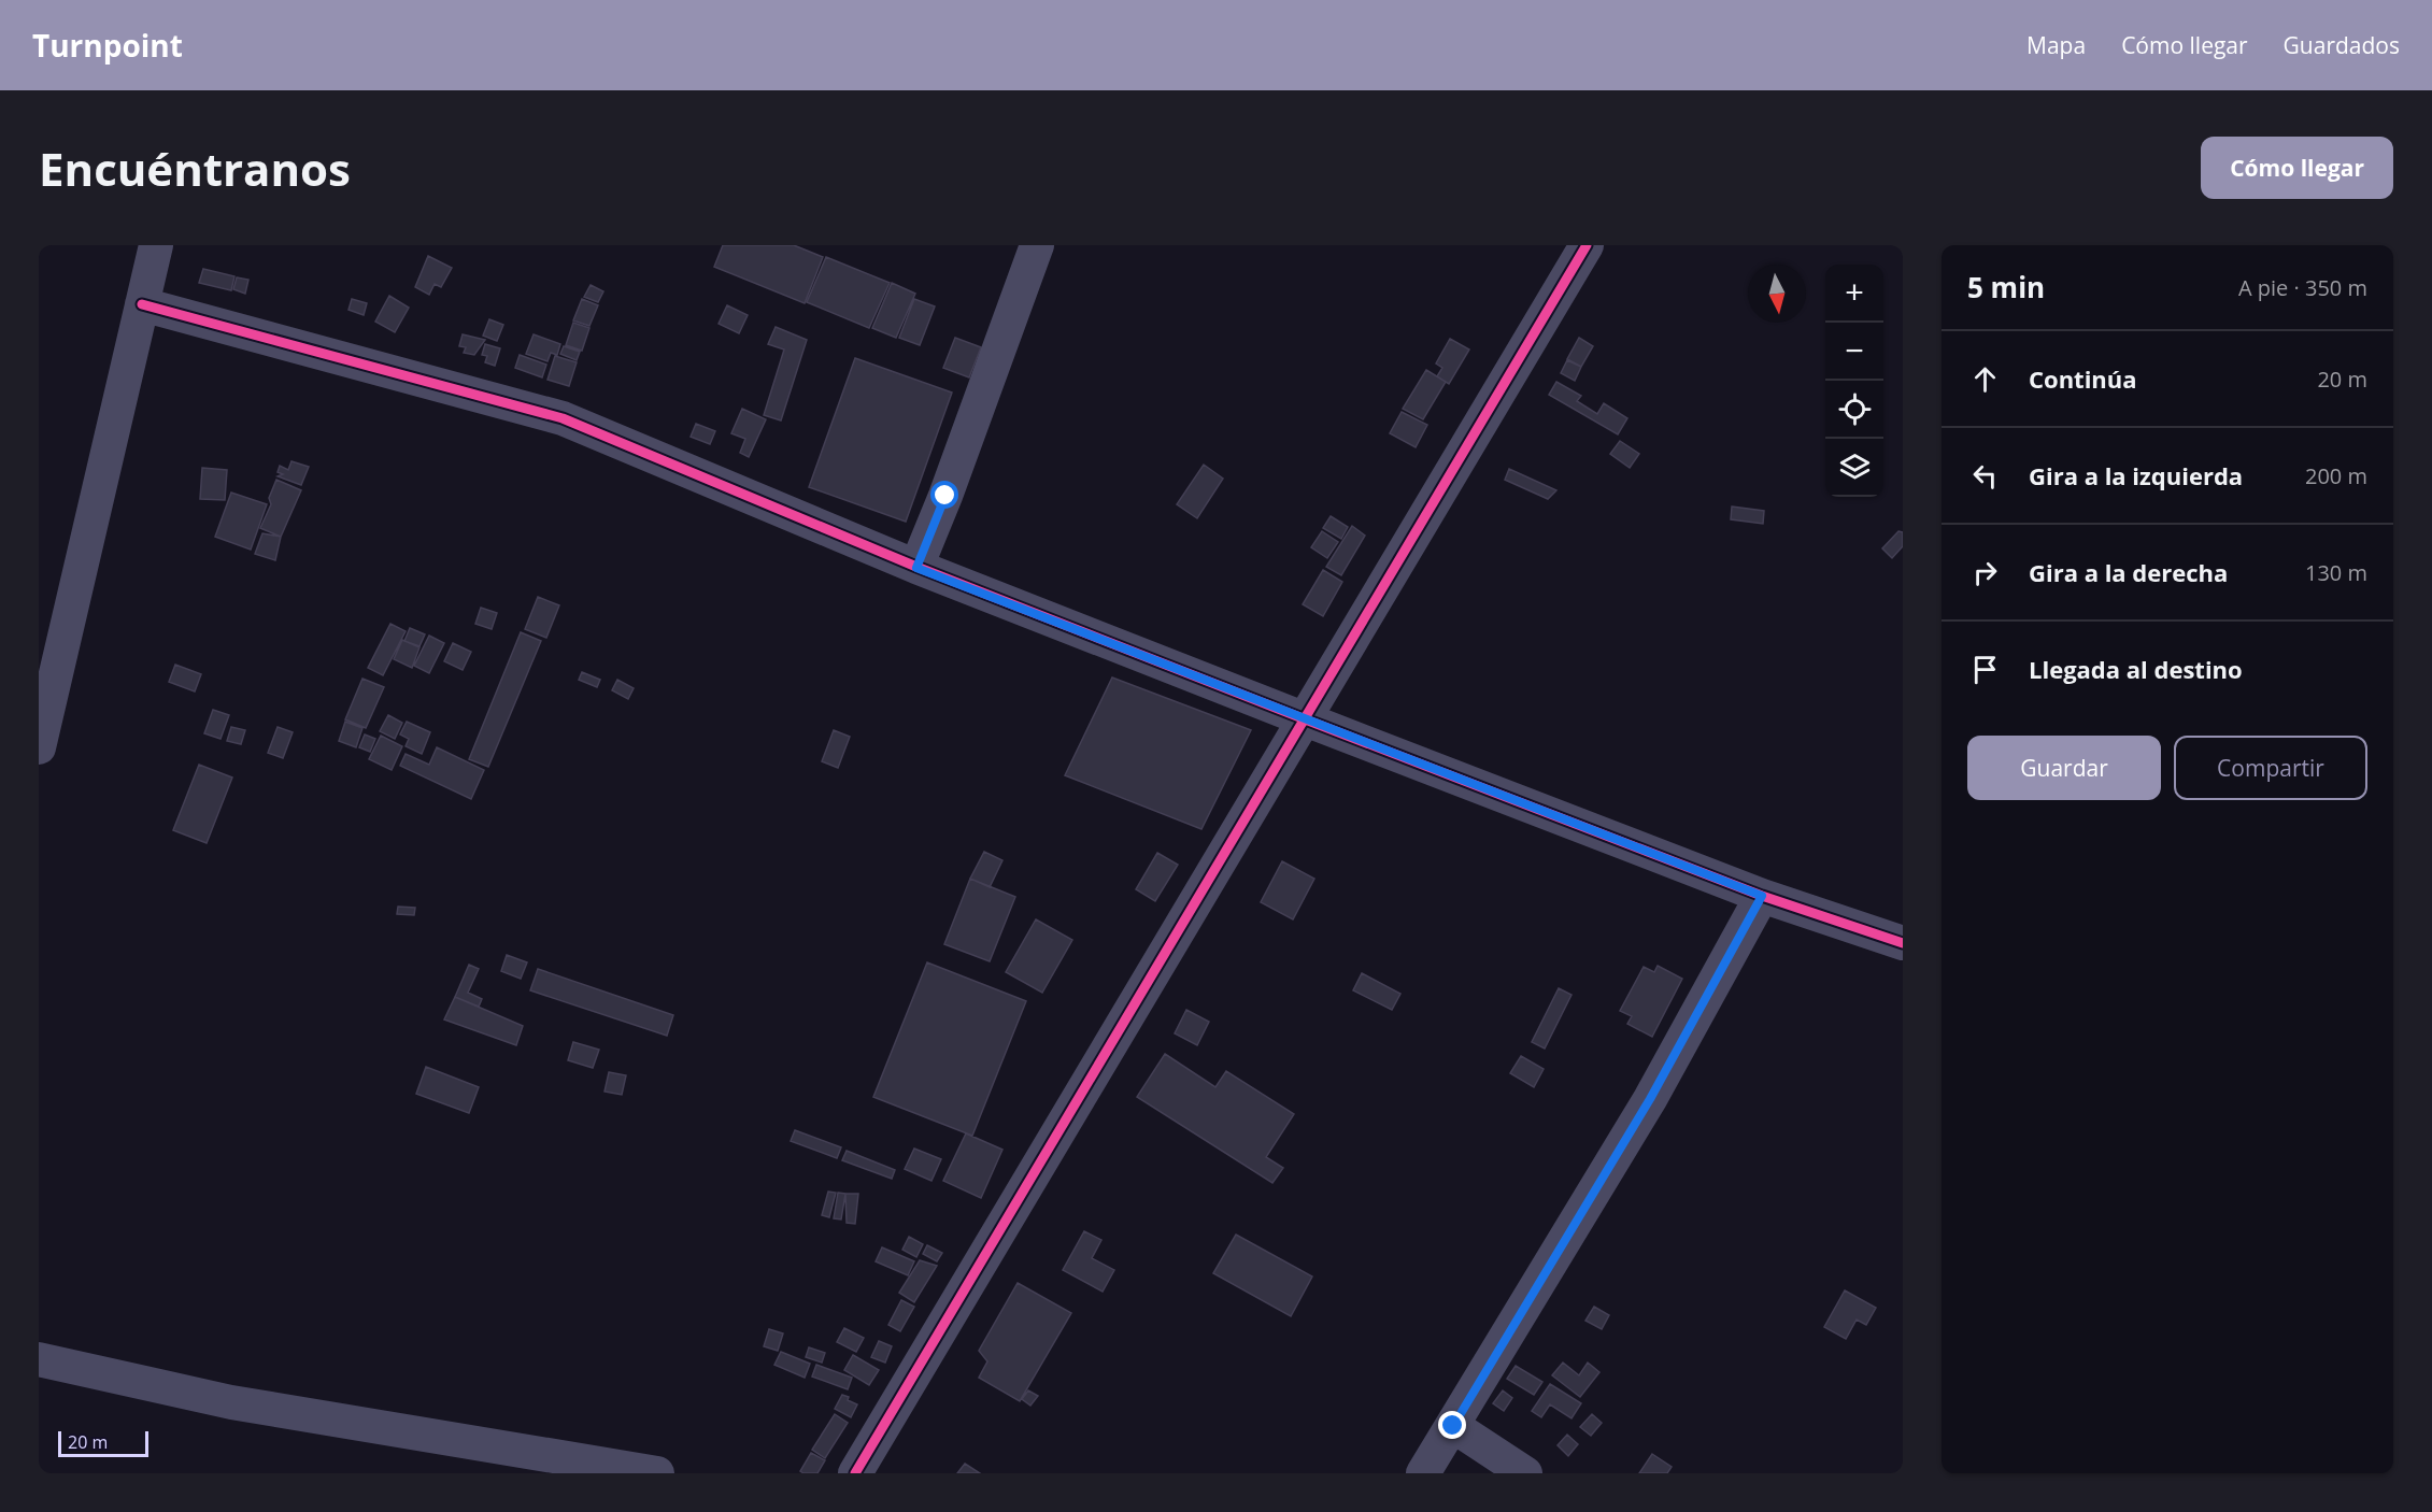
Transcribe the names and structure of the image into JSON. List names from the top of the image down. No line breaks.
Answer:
{"scale_bar":"20 m","north":"bottom","page":{"header":"Turnpoint","nav":["Mapa","Cómo llegar","Guardados"],"buttons":["Cómo llegar",["Guardar","Compartir"]],"title":"Encuéntranos","heading":["5 min","A pie · 350 m"],"map_buttons":["+","−"],"list":[["Continúa","20 m"],["Gira a la izquierda","200 m"],["Gira a la derecha","130 m"],"Llegada al destino"],"scale":"20 m"}}
